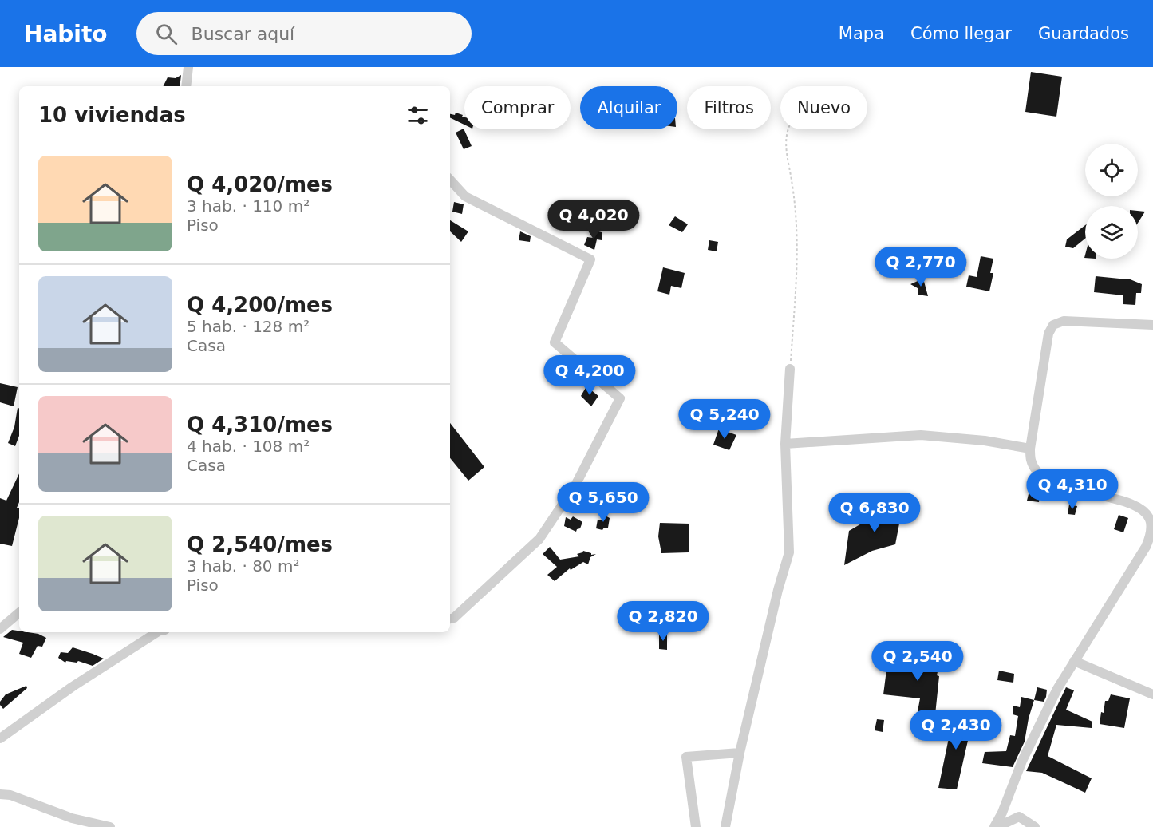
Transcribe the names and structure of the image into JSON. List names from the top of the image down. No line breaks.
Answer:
{"page":{"header":"Habito","search":"Buscar aquí","nav":["Mapa","Cómo llegar","Guardados"],"chip":["Comprar","Alquilar","Filtros","Nuevo"],"heading":"10 viviendas","list":[{"name":"Q 4,020/mes","note":"3 hab. · 110 m² · Piso"},{"name":"Q 4,200/mes","note":"5 hab. · 128 m² · Casa"},{"name":"Q 4,310/mes","note":"4 hab. · 108 m² · Casa"},{"name":"Q 2,540/mes","note":"3 hab. · 80 m² · Piso"}],"price":["Q 4,020","Q 2,770","Q 4,200","Q 5,240","Q 4,310","Q 5,650","Q 6,830","Q 2,820","Q 2,540","Q 2,430"]}}
